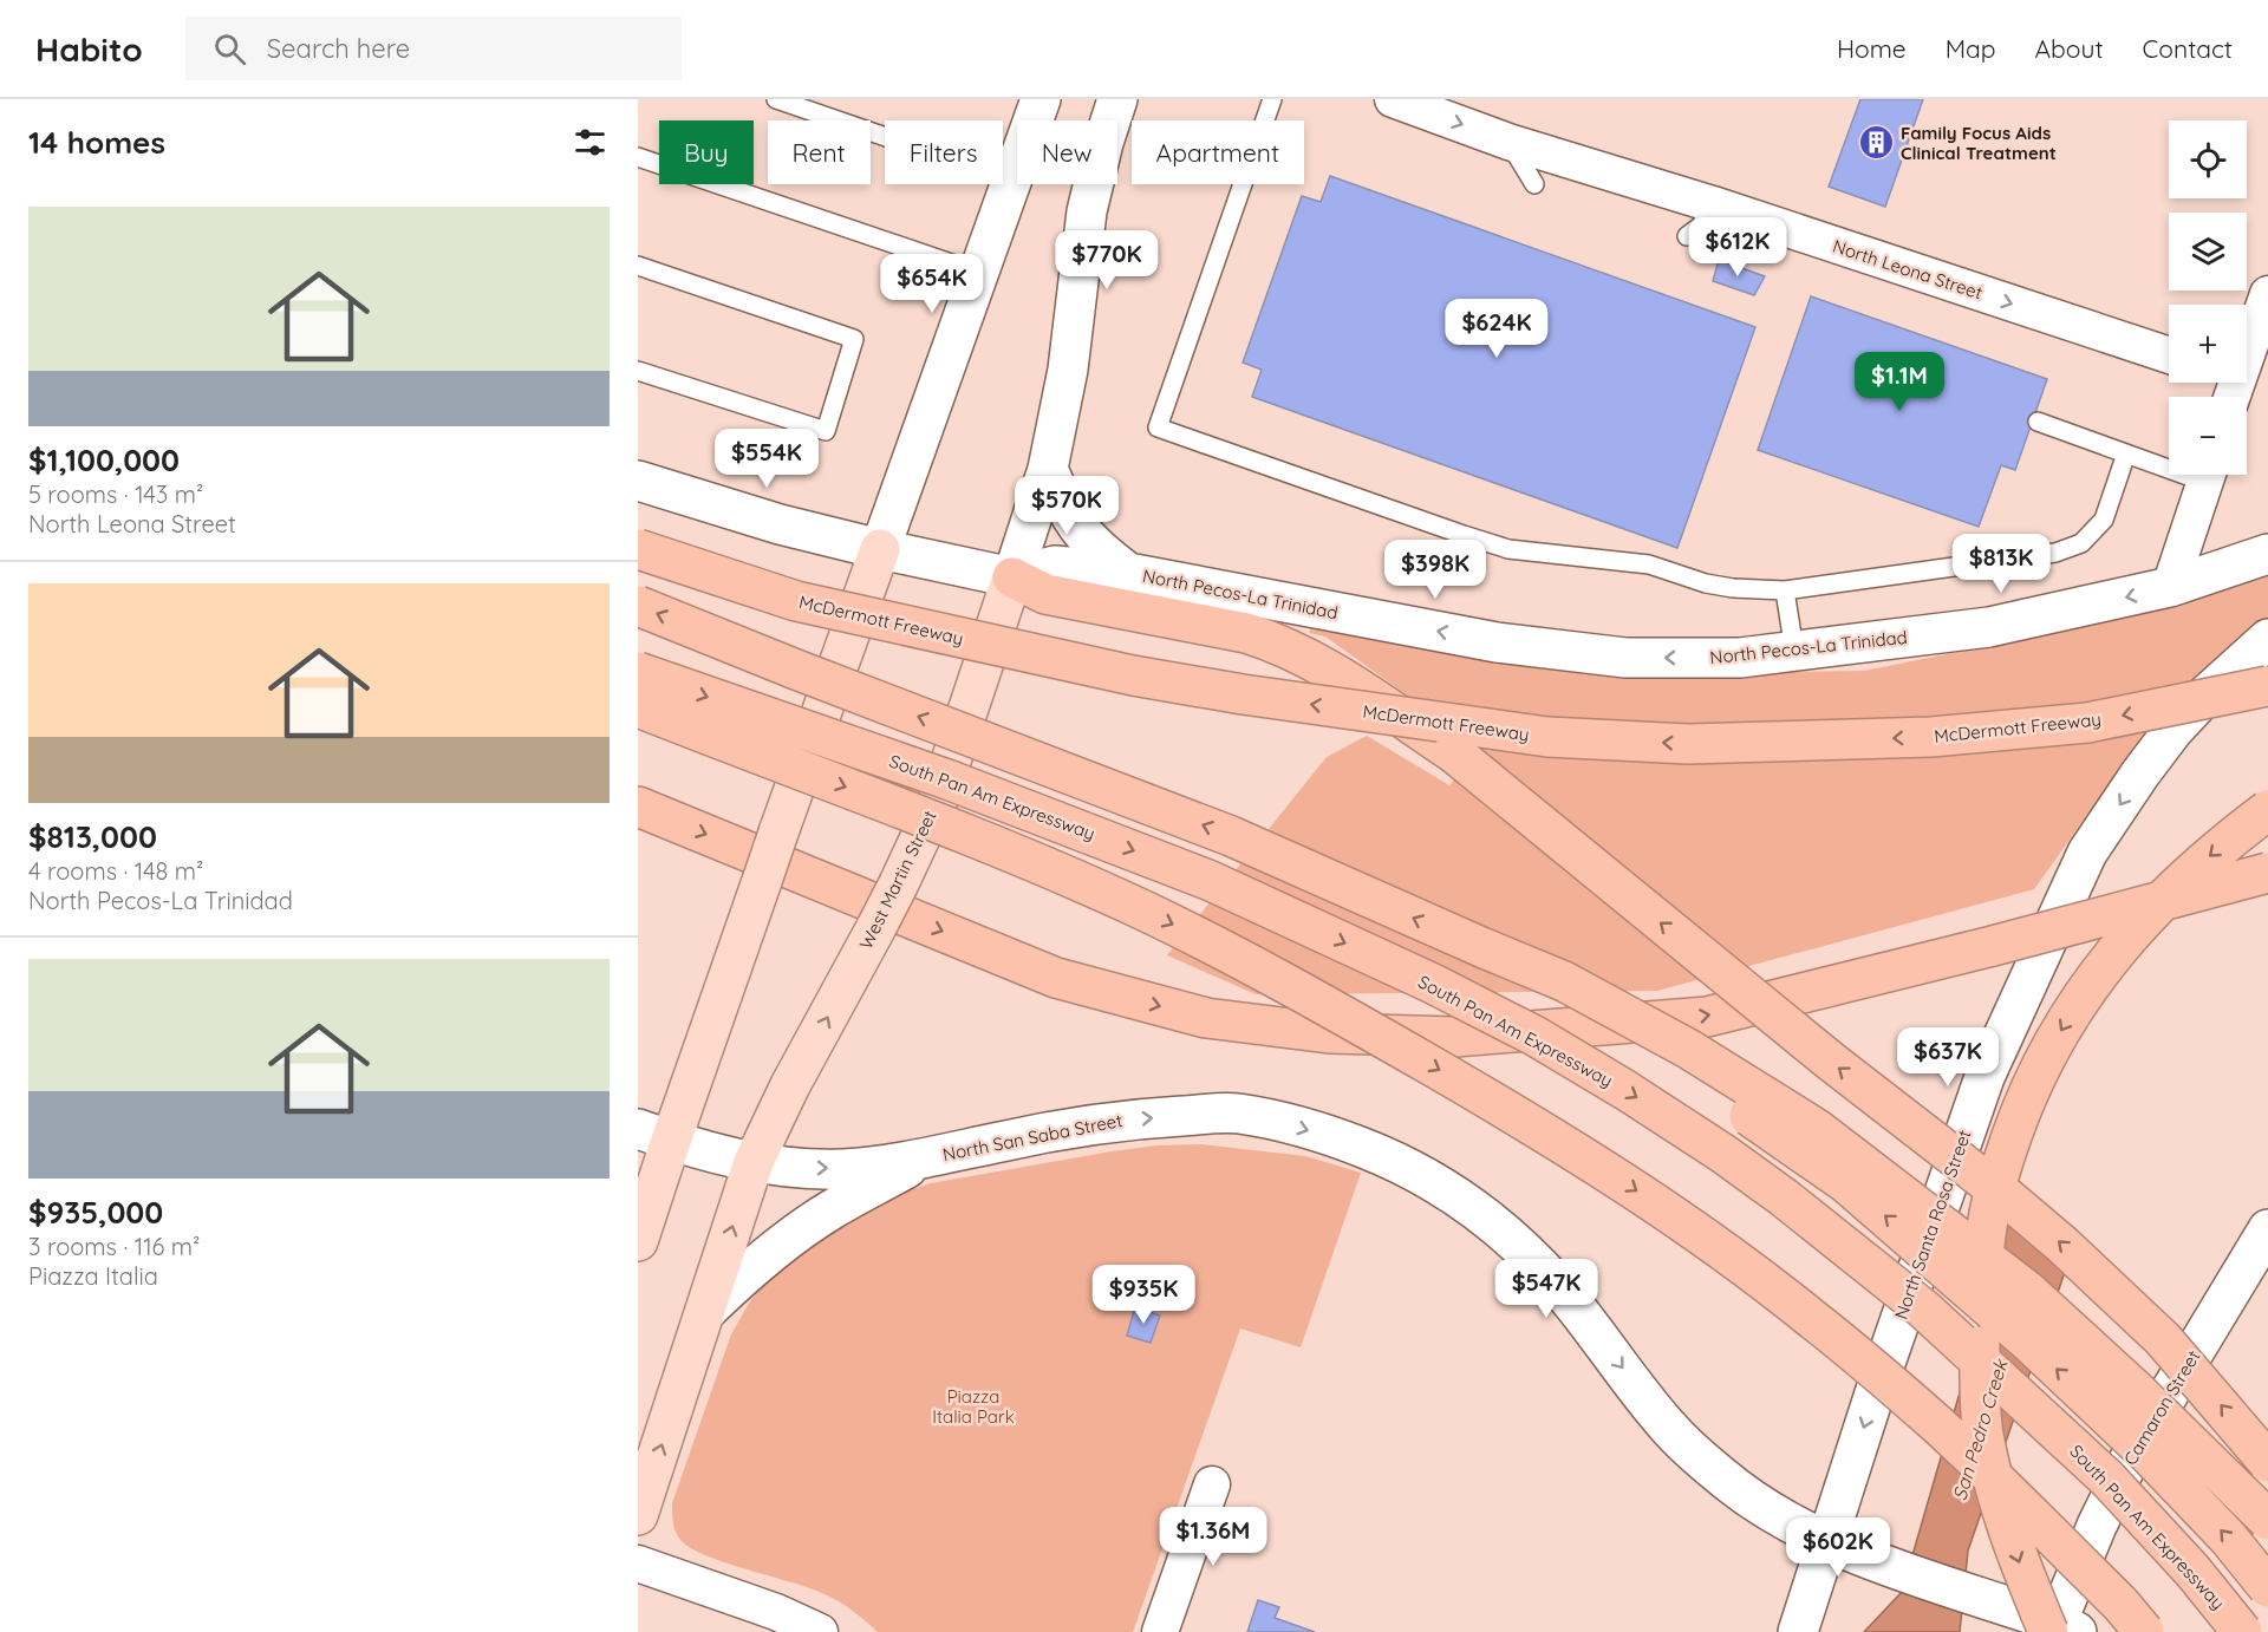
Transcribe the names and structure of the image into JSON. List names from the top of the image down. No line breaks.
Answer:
{"streets":{"highway":["McDermott Freeway","South Pan Am Expressway"],"main road":["North Pecos-La Trinidad","West Martin Street","North San Saba Street","North Santa Rosa Street","Camaron Street"],"street":["North Leona Street"]},"crossings":[["North Pecos-La Trinidad","West Martin Street"],["West Martin Street","North San Saba Street"],["North San Saba Street","North Santa Rosa Street"],["North San Saba Street","Camaron Street"]],"one_way":["North Leona Street","North Pecos-La Trinidad","North San Saba Street","North Santa Rosa Street"],"water":["San Pedro Creek"],"parks":["Piazza Italia Park"],"places":{"building":["Family Focus Aids Clinical Treatment"]},"page":{"header":"Habito","search":"Search here","nav":["Home","Map","About","Contact"],"heading":"14 homes","map_buttons":["+","−"],"chip":["Buy","Rent","Filters","New","Apartment"],"list":[{"name":"$1,100,000","note":"5 rooms · 143 m² · North Leona Street"},{"name":"$813,000","note":"4 rooms · 148 m² · North Pecos-La Trinidad"},{"name":"$935,000","note":"3 rooms · 116 m² · Piazza Italia"}],"price":["$612K","$770K","$654K","$624K","$1.1M","$554K","$570K","$813K","$398K","$637K","$547K","$935K","$1.36M","$602K"]}}
